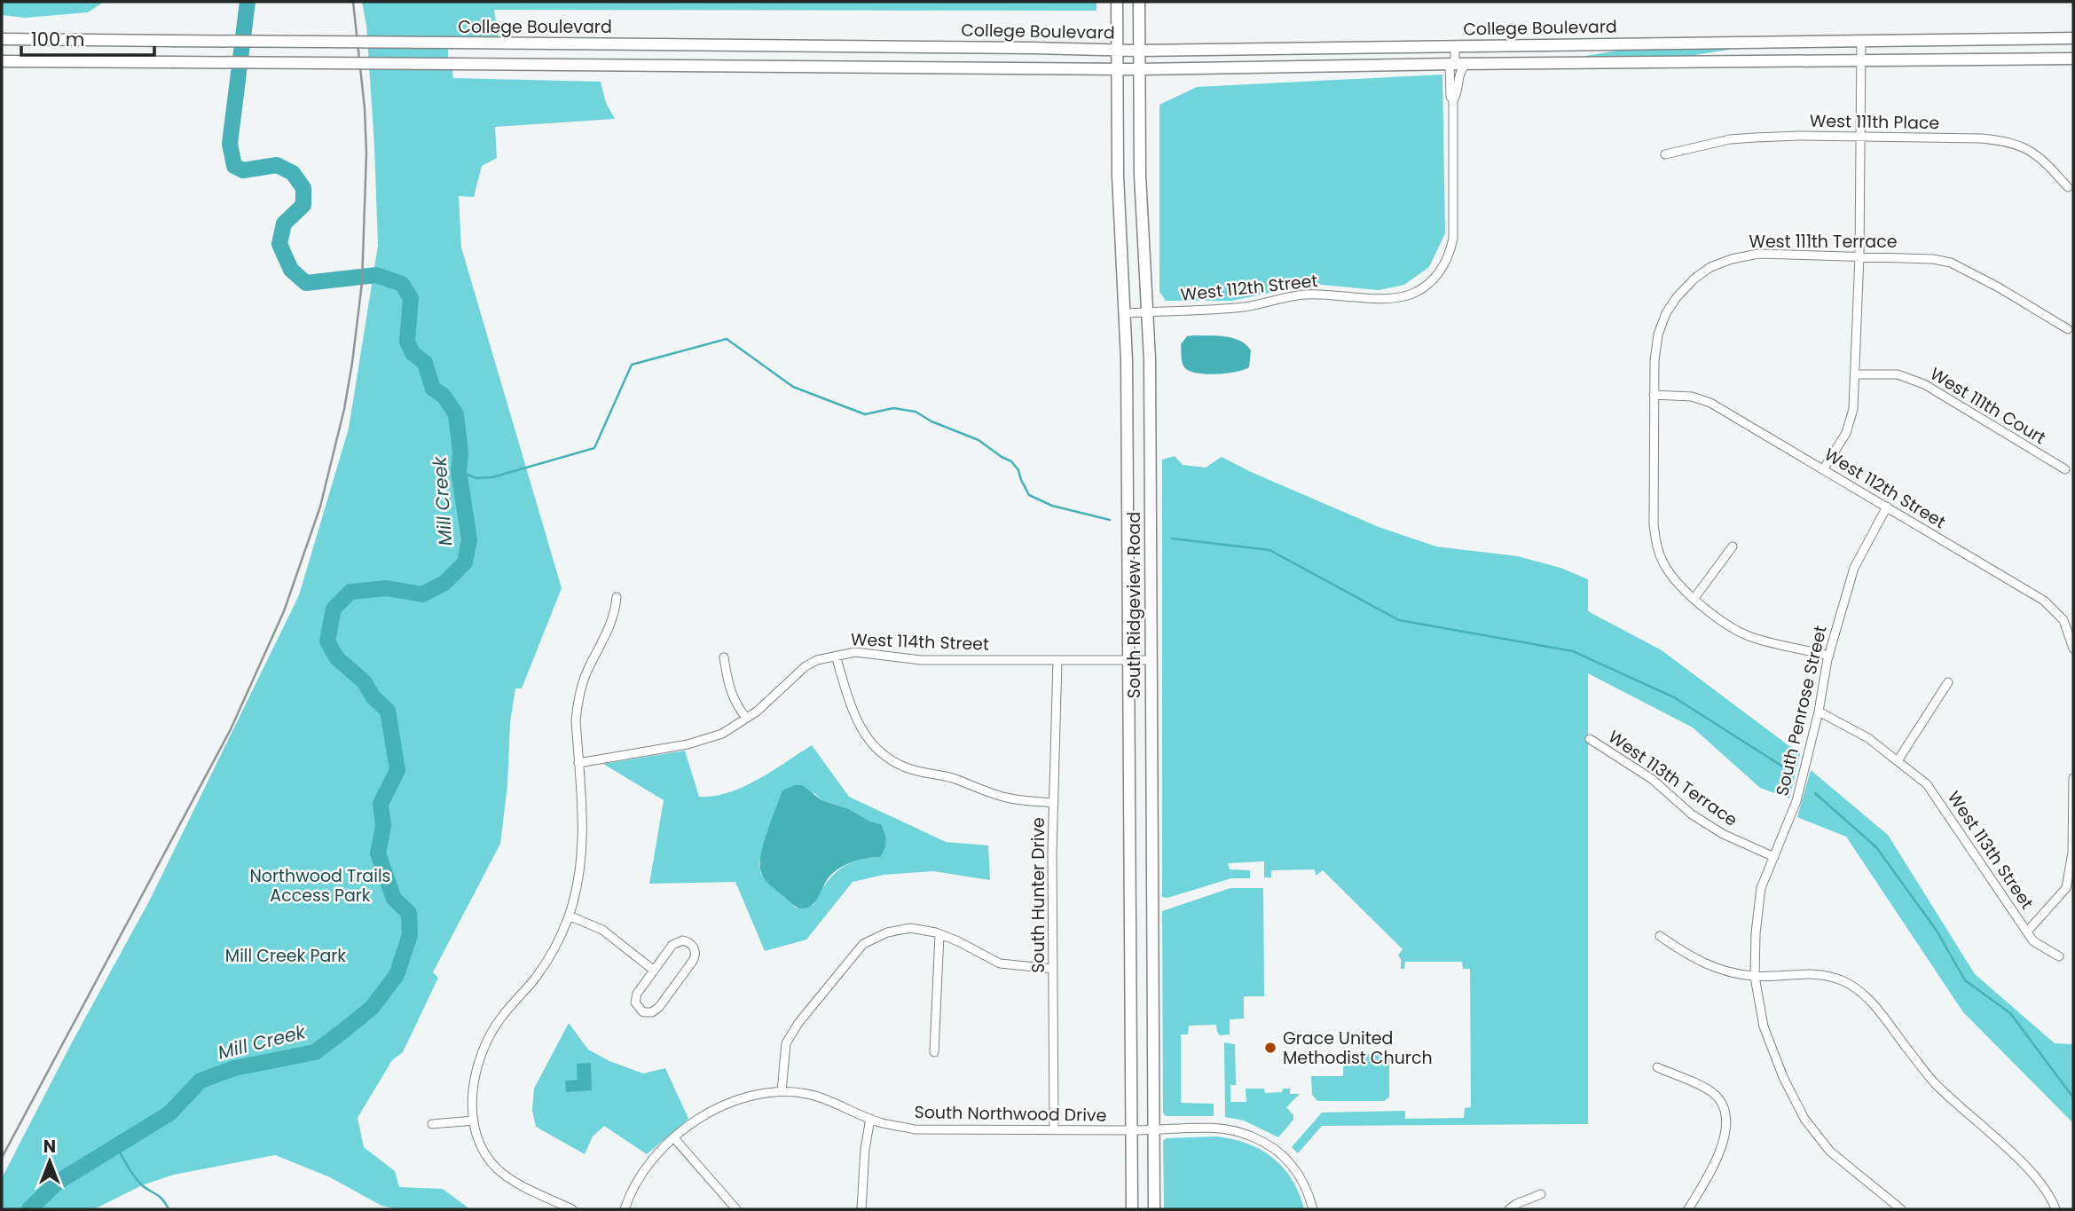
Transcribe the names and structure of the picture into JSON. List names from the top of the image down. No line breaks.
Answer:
{"streets":{"main road":["College Boulevard","South Ridgeview Road"],"street":["West 111th Place","West 111th Terrace","West 112th Street","West 111th Court","West 114th Street","South Penrose Street","West 113th Terrace","West 113th Street","South Hunter Drive","South Northwood Drive"]},"crossings":[["College Boulevard","South Ridgeview Road"],["West 111th Terrace","West 112th Street"],["West 112th Street","South Ridgeview Road"],["West 112th Street","South Penrose Street"],["South Ridgeview Road","West 114th Street"],["South Ridgeview Road","South Northwood Drive"],["West 114th Street","South Hunter Drive"],["South Penrose Street","West 113th Terrace"],["South Penrose Street","West 113th Street"],["South Hunter Drive","South Northwood Drive"]],"water":["Mill Creek"],"parks":["Northwood Trails Access Park","Mill Creek Park"],"places":["Grace United Methodist Church"],"scale_bar":"100 m","north":"top"}
